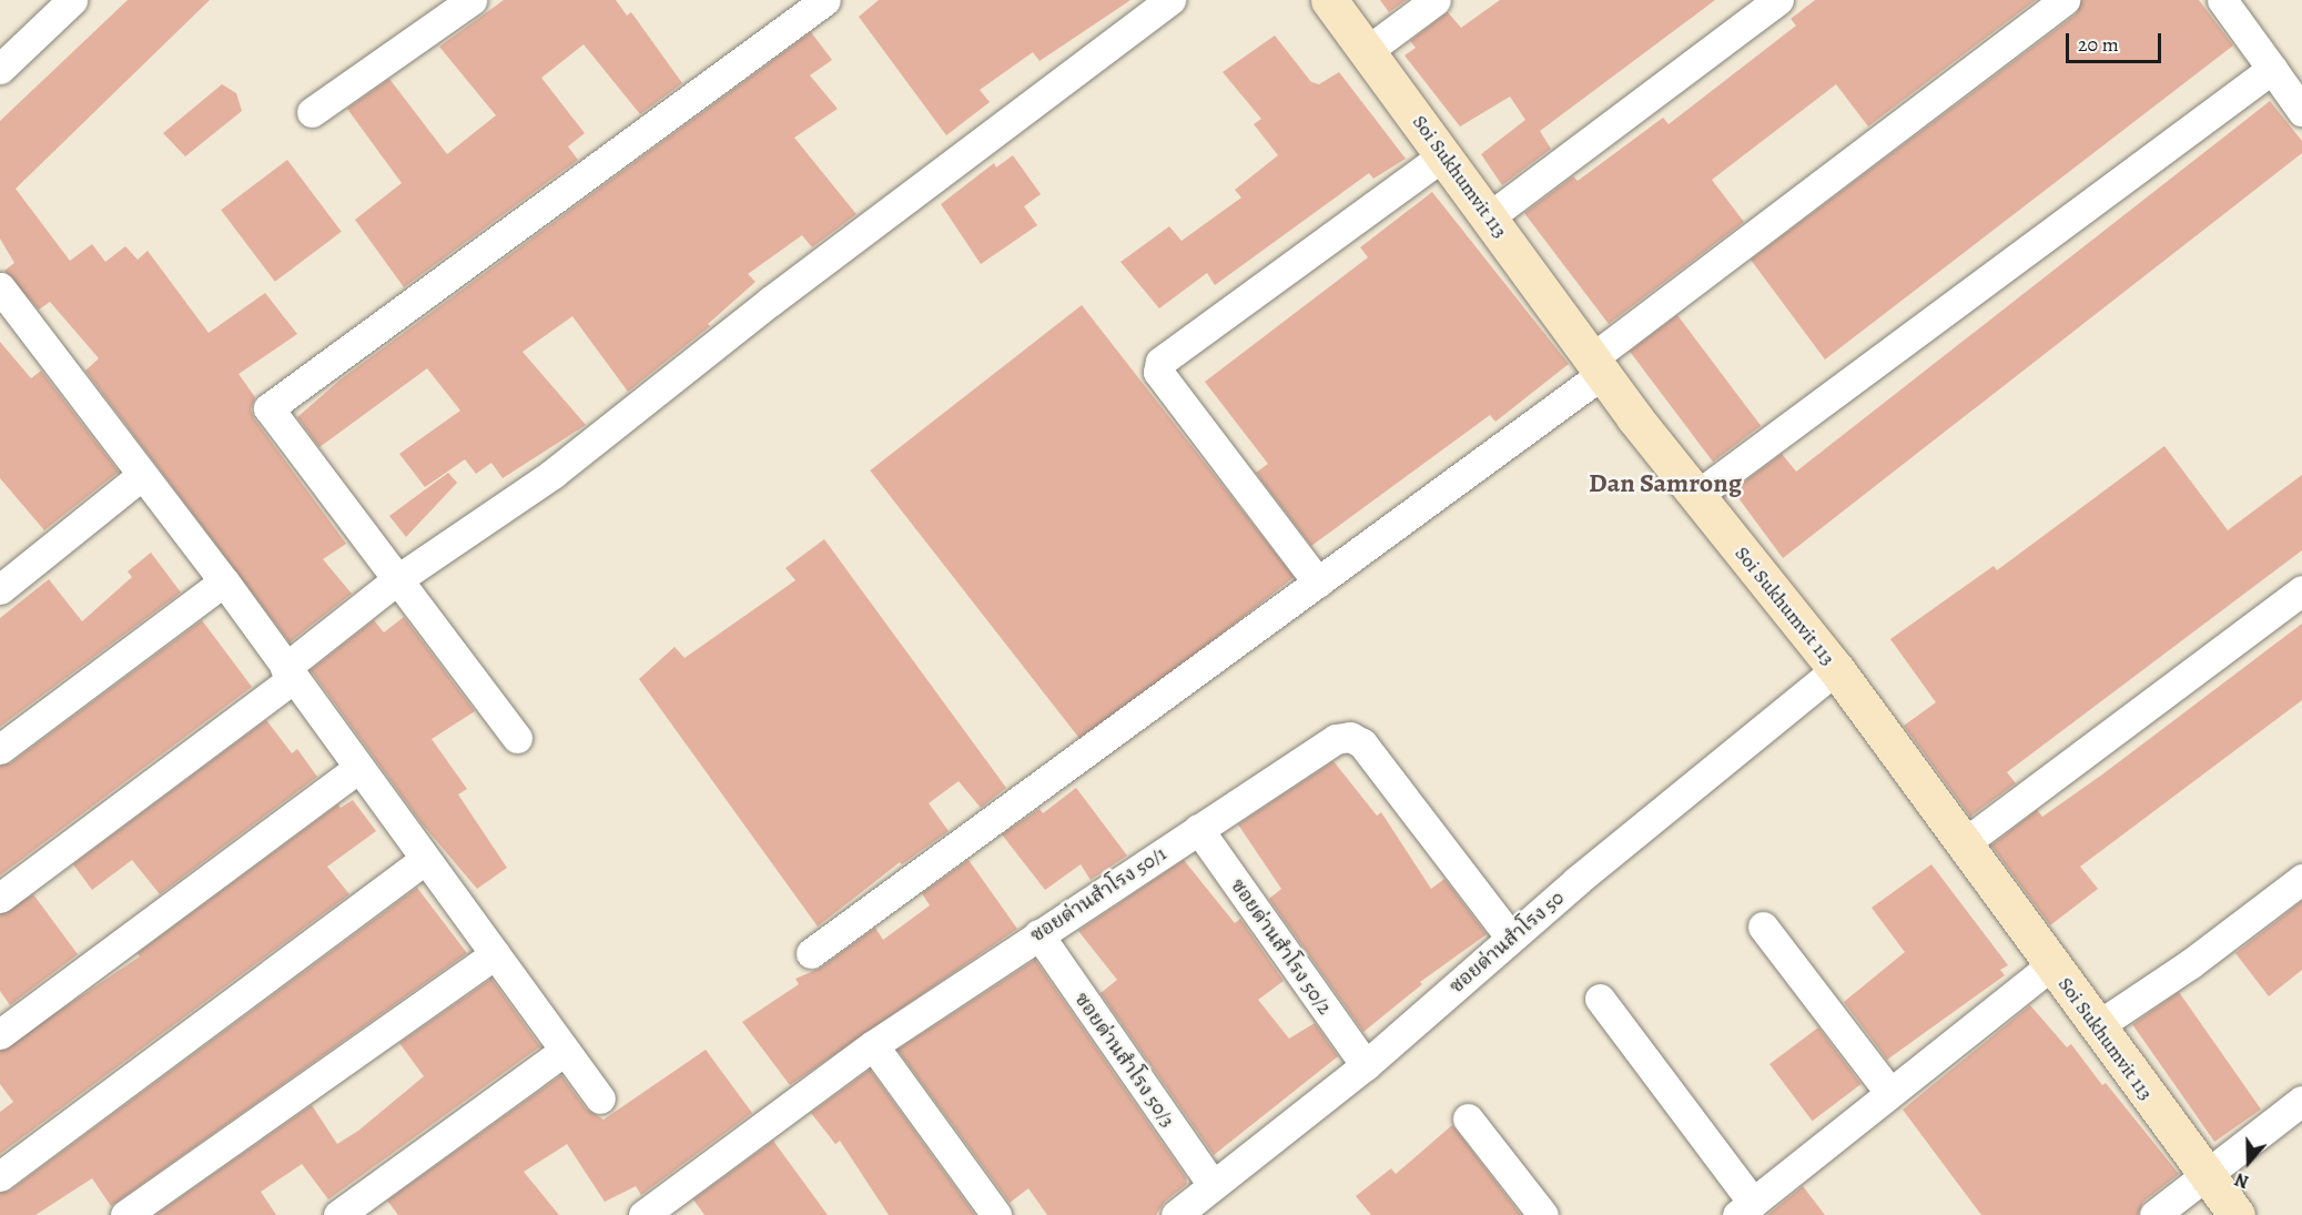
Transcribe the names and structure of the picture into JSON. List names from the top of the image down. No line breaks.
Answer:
{"streets":{"main road":["Soi Sukhumvit 113"],"street":["ซอยด่านสำโรง 50/1","ซอยด่านสำโรง 50","ซอยด่านสำโรง 50/2","ซอยด่านสำโรง 50/3"]},"crossings":[["Soi Sukhumvit 113","ซอยด่านสำโรง 50"],["ซอยด่านสำโรง 50/1","ซอยด่านสำโรง 50"],["ซอยด่านสำโรง 50/1","ซอยด่านสำโรง 50/2"],["ซอยด่านสำโรง 50/1","ซอยด่านสำโรง 50/3"],["ซอยด่านสำโรง 50","ซอยด่านสำโรง 50/2"],["ซอยด่านสำโรง 50","ซอยด่านสำโรง 50/3"]],"districts":["Dan Samrong"],"scale_bar":"20 m","north":"bottom"}
